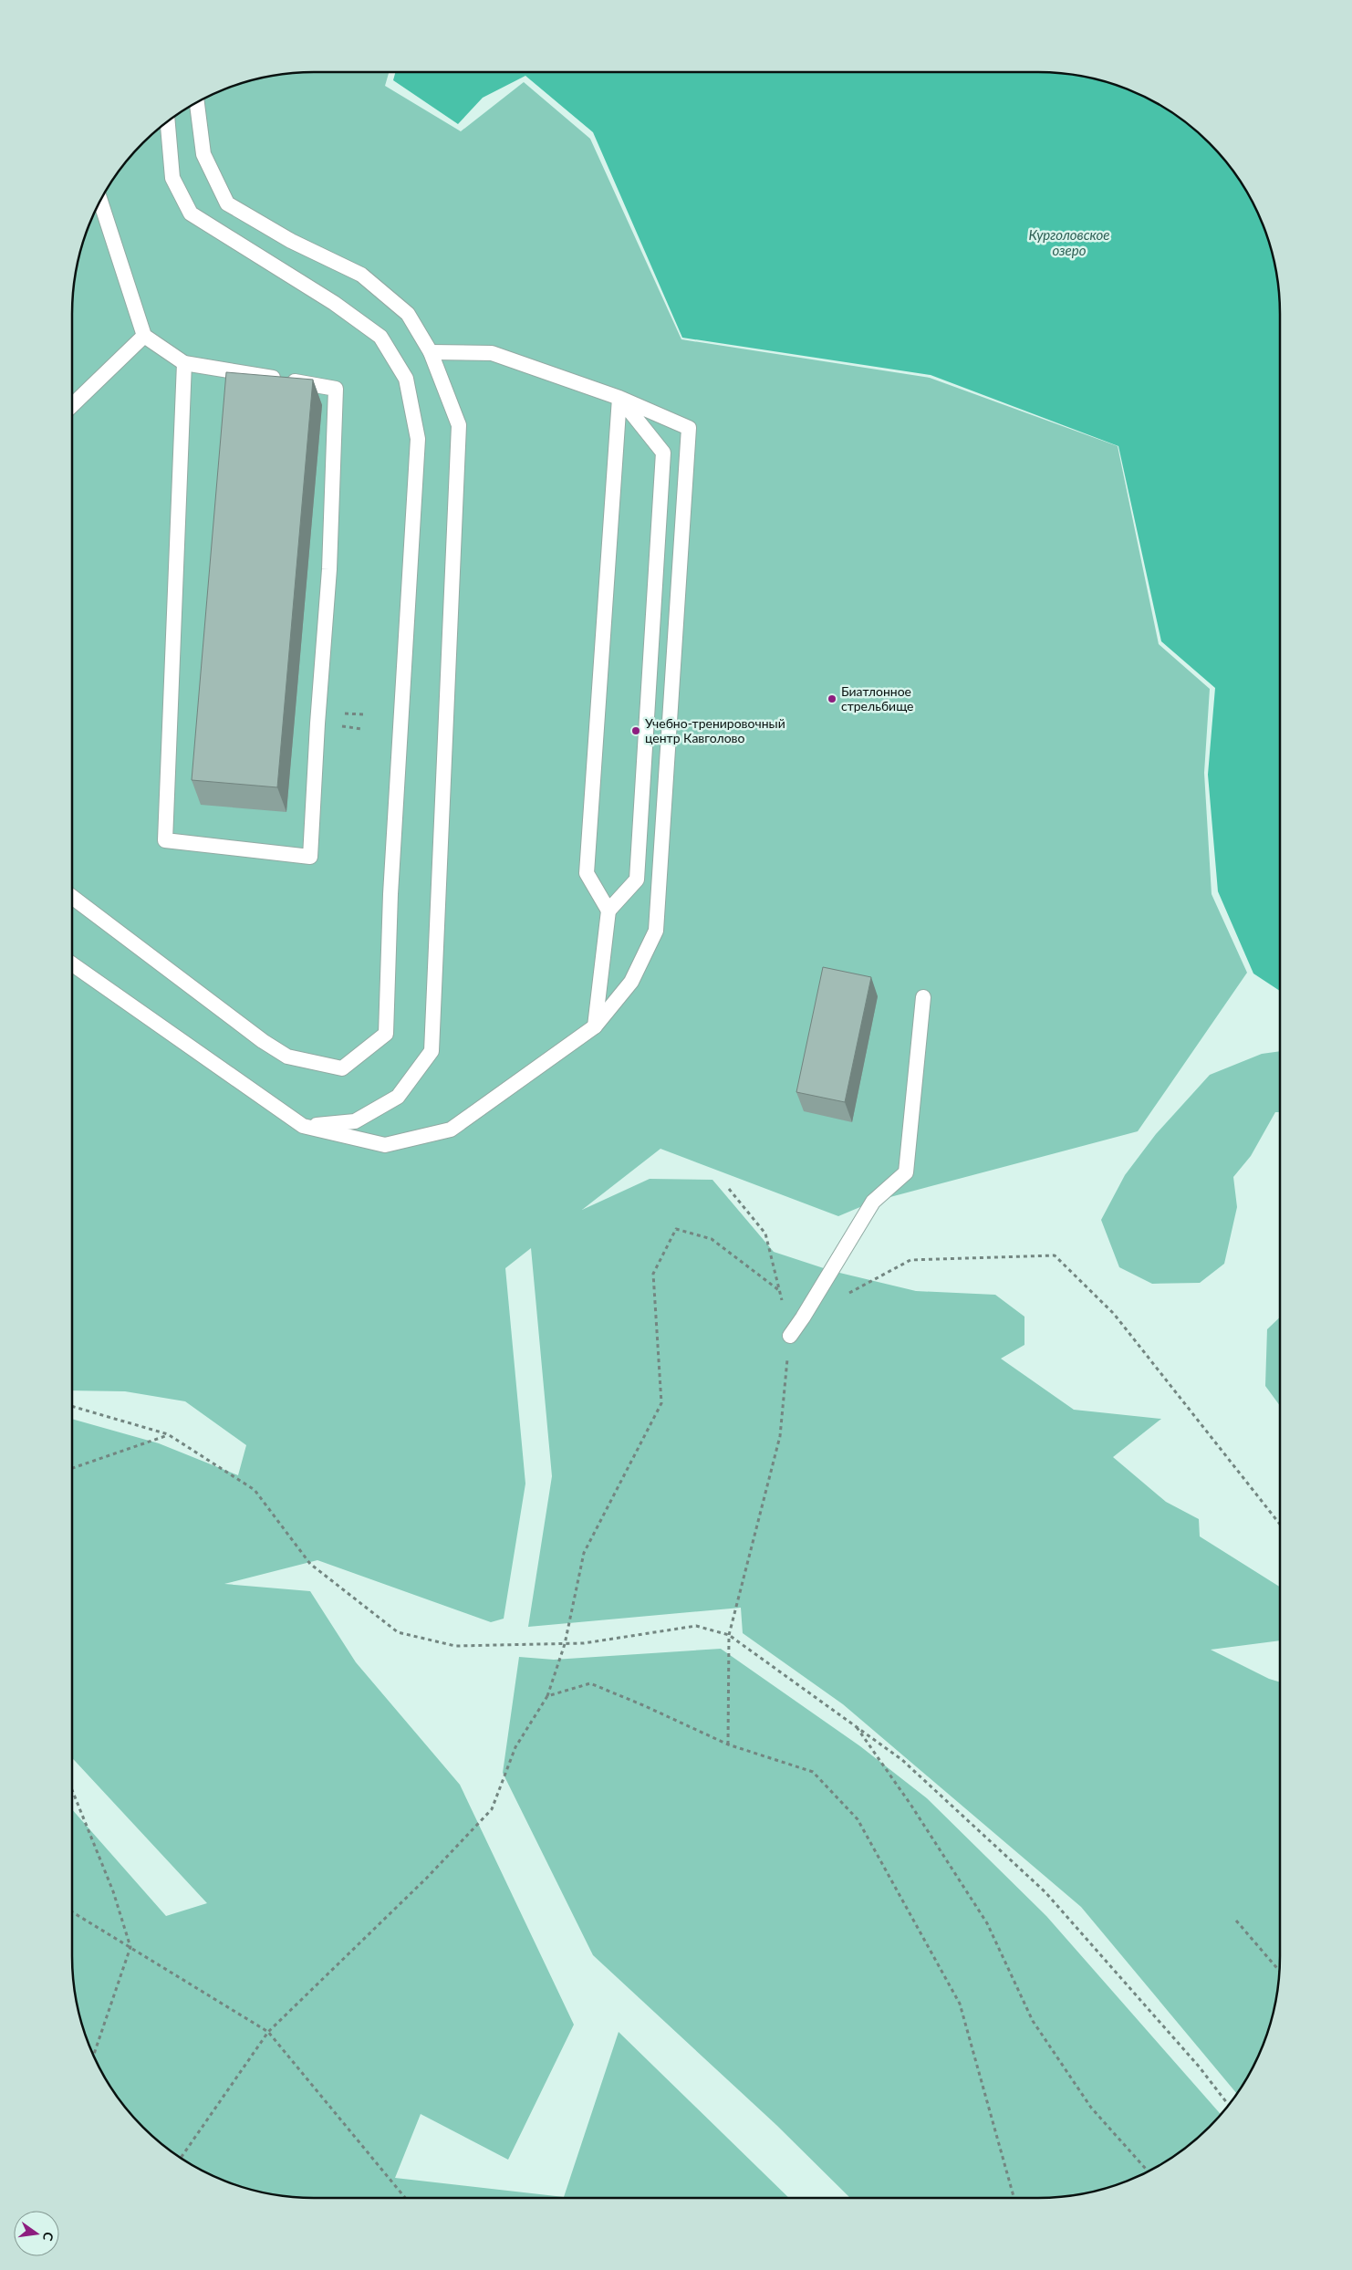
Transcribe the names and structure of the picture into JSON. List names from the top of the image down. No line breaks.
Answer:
{"water":["Курголовское озеро"],"places":["Биатлонное стрельбище","Учебно-тренировочный центр Кавголово"],"north":"right"}
